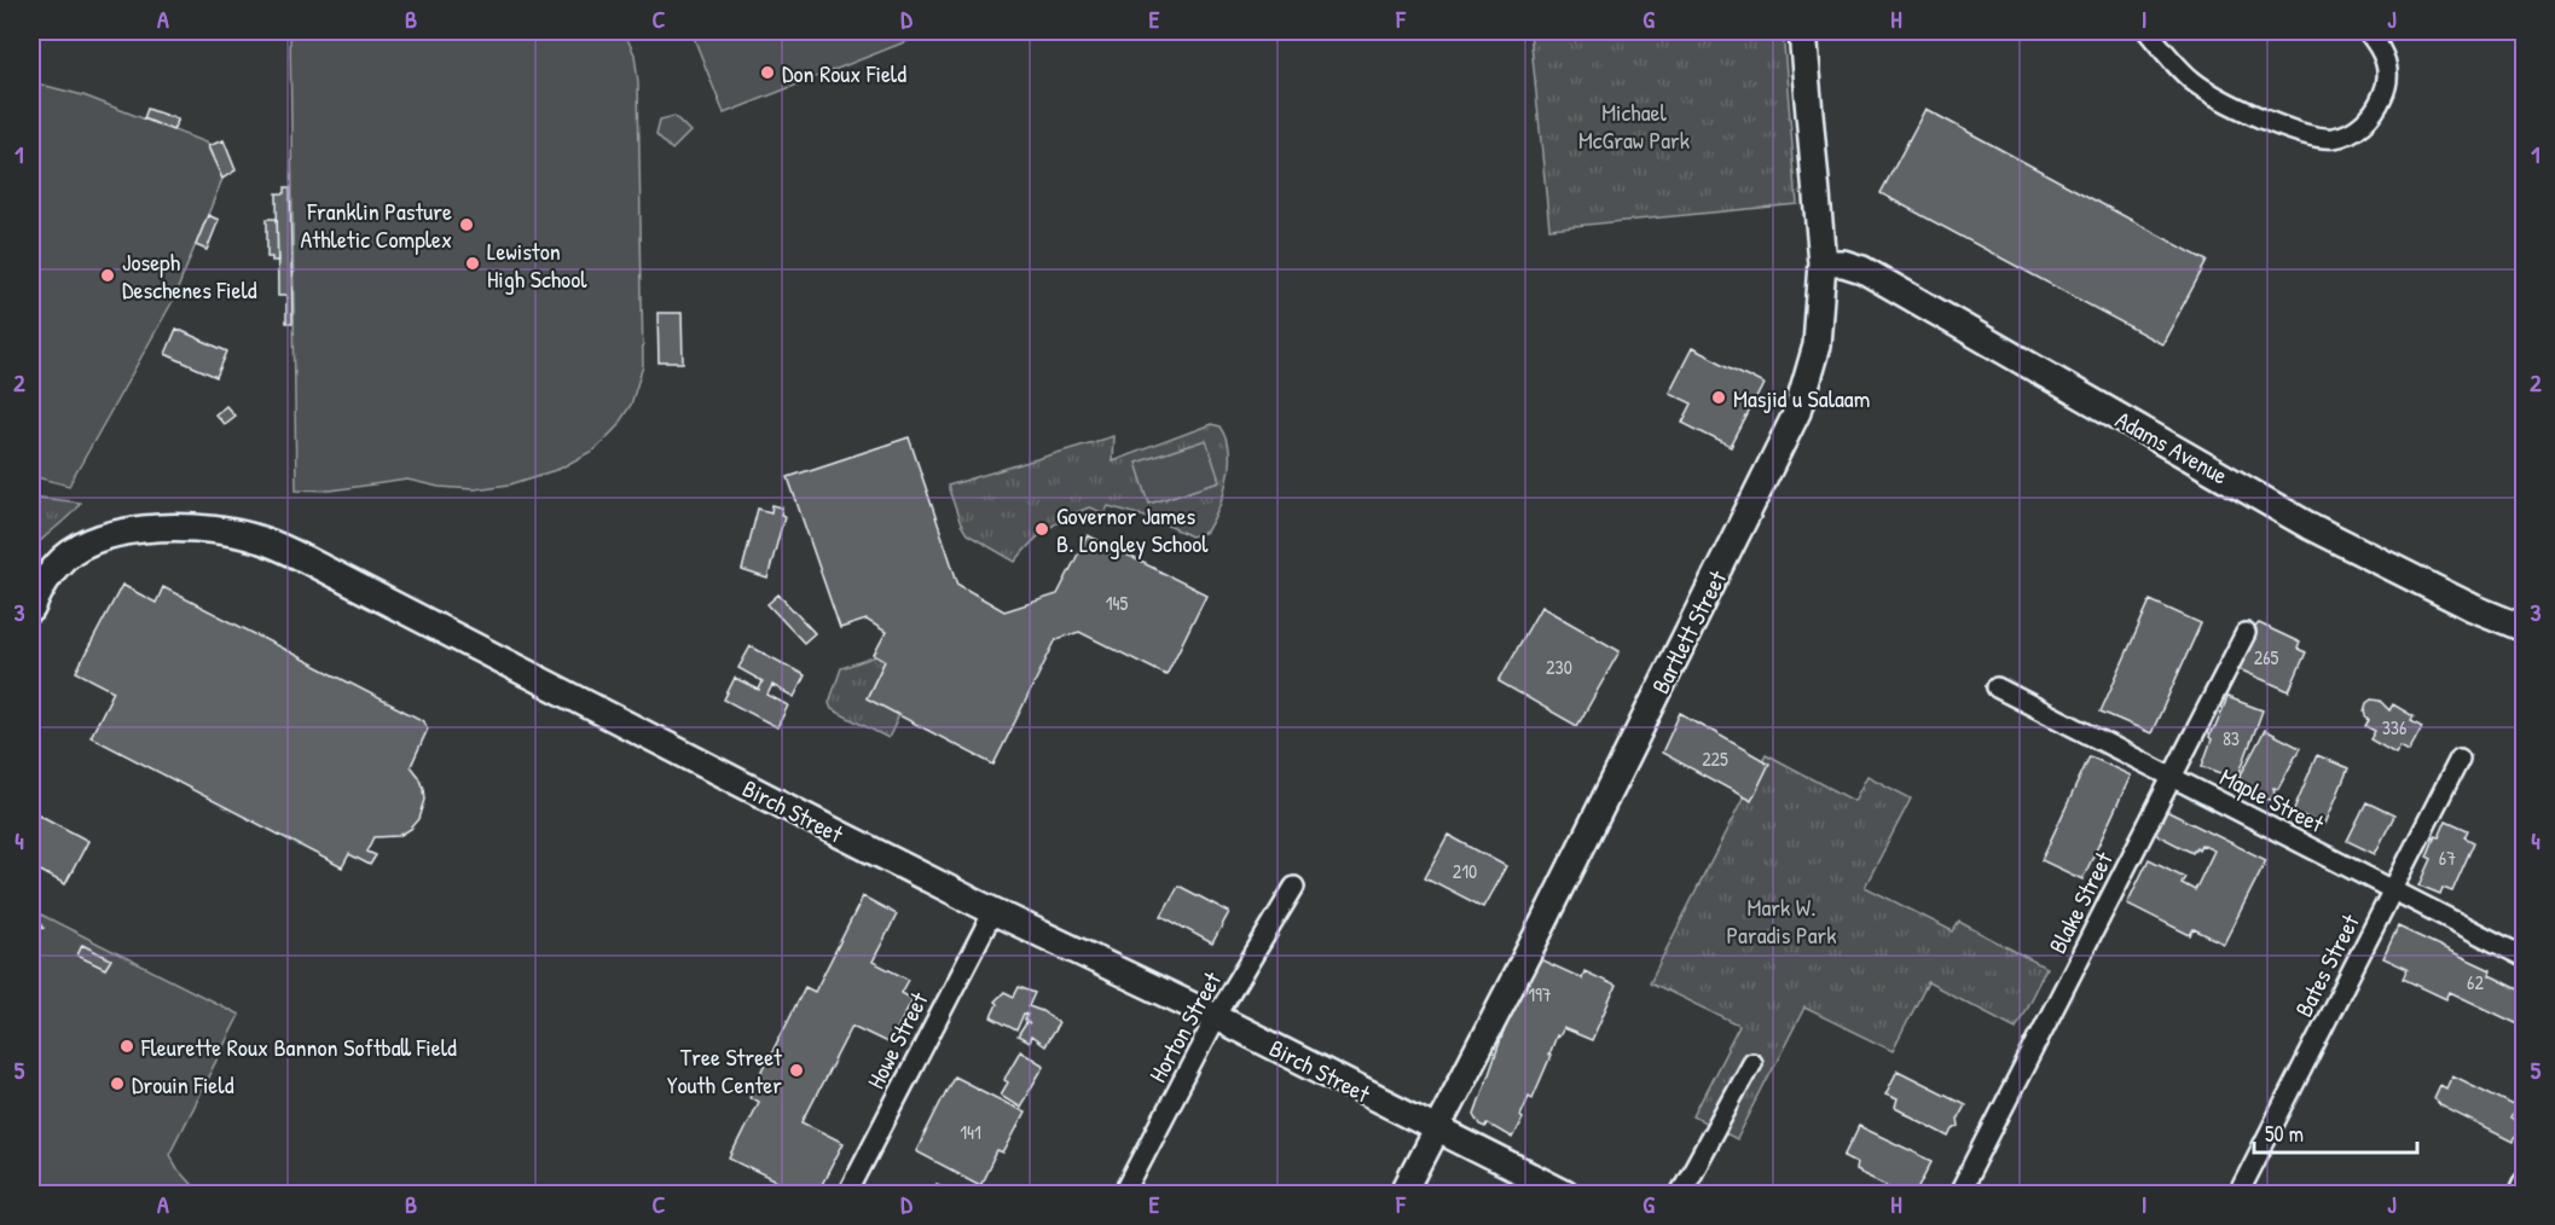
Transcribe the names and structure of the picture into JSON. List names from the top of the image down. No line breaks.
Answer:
{"streets":{"street":["Adams Avenue","Bartlett Street","Maple Street","Birch Street","Blake Street","Bates Street","Horton Street","Howe Street"]},"crossings":[["Adams Avenue","Bartlett Street"],["Bartlett Street","Birch Street"],["Maple Street","Blake Street"],["Maple Street","Bates Street"],["Birch Street","Horton Street"],["Birch Street","Howe Street"]],"parks":["Michael McGraw Park","Mark W. Paradis Park"],"places":["Don Roux Field","Franklin Pasture Athletic Complex","Lewiston High School","Joseph Deschenes Field","Masjid u Salaam","Governor James B. Longley School","Fleurette Roux Bannon Softball Field","Tree Street Youth Center","Drouin Field"],"house_numbers":["145","265","230","336","83","225","67","210","62","197","141"],"scale_bar":"50 m","grid":{"columns":["A","B","C","D","E","F","G","H","I","J"],"rows":["1","2","3","4","5"]}}
